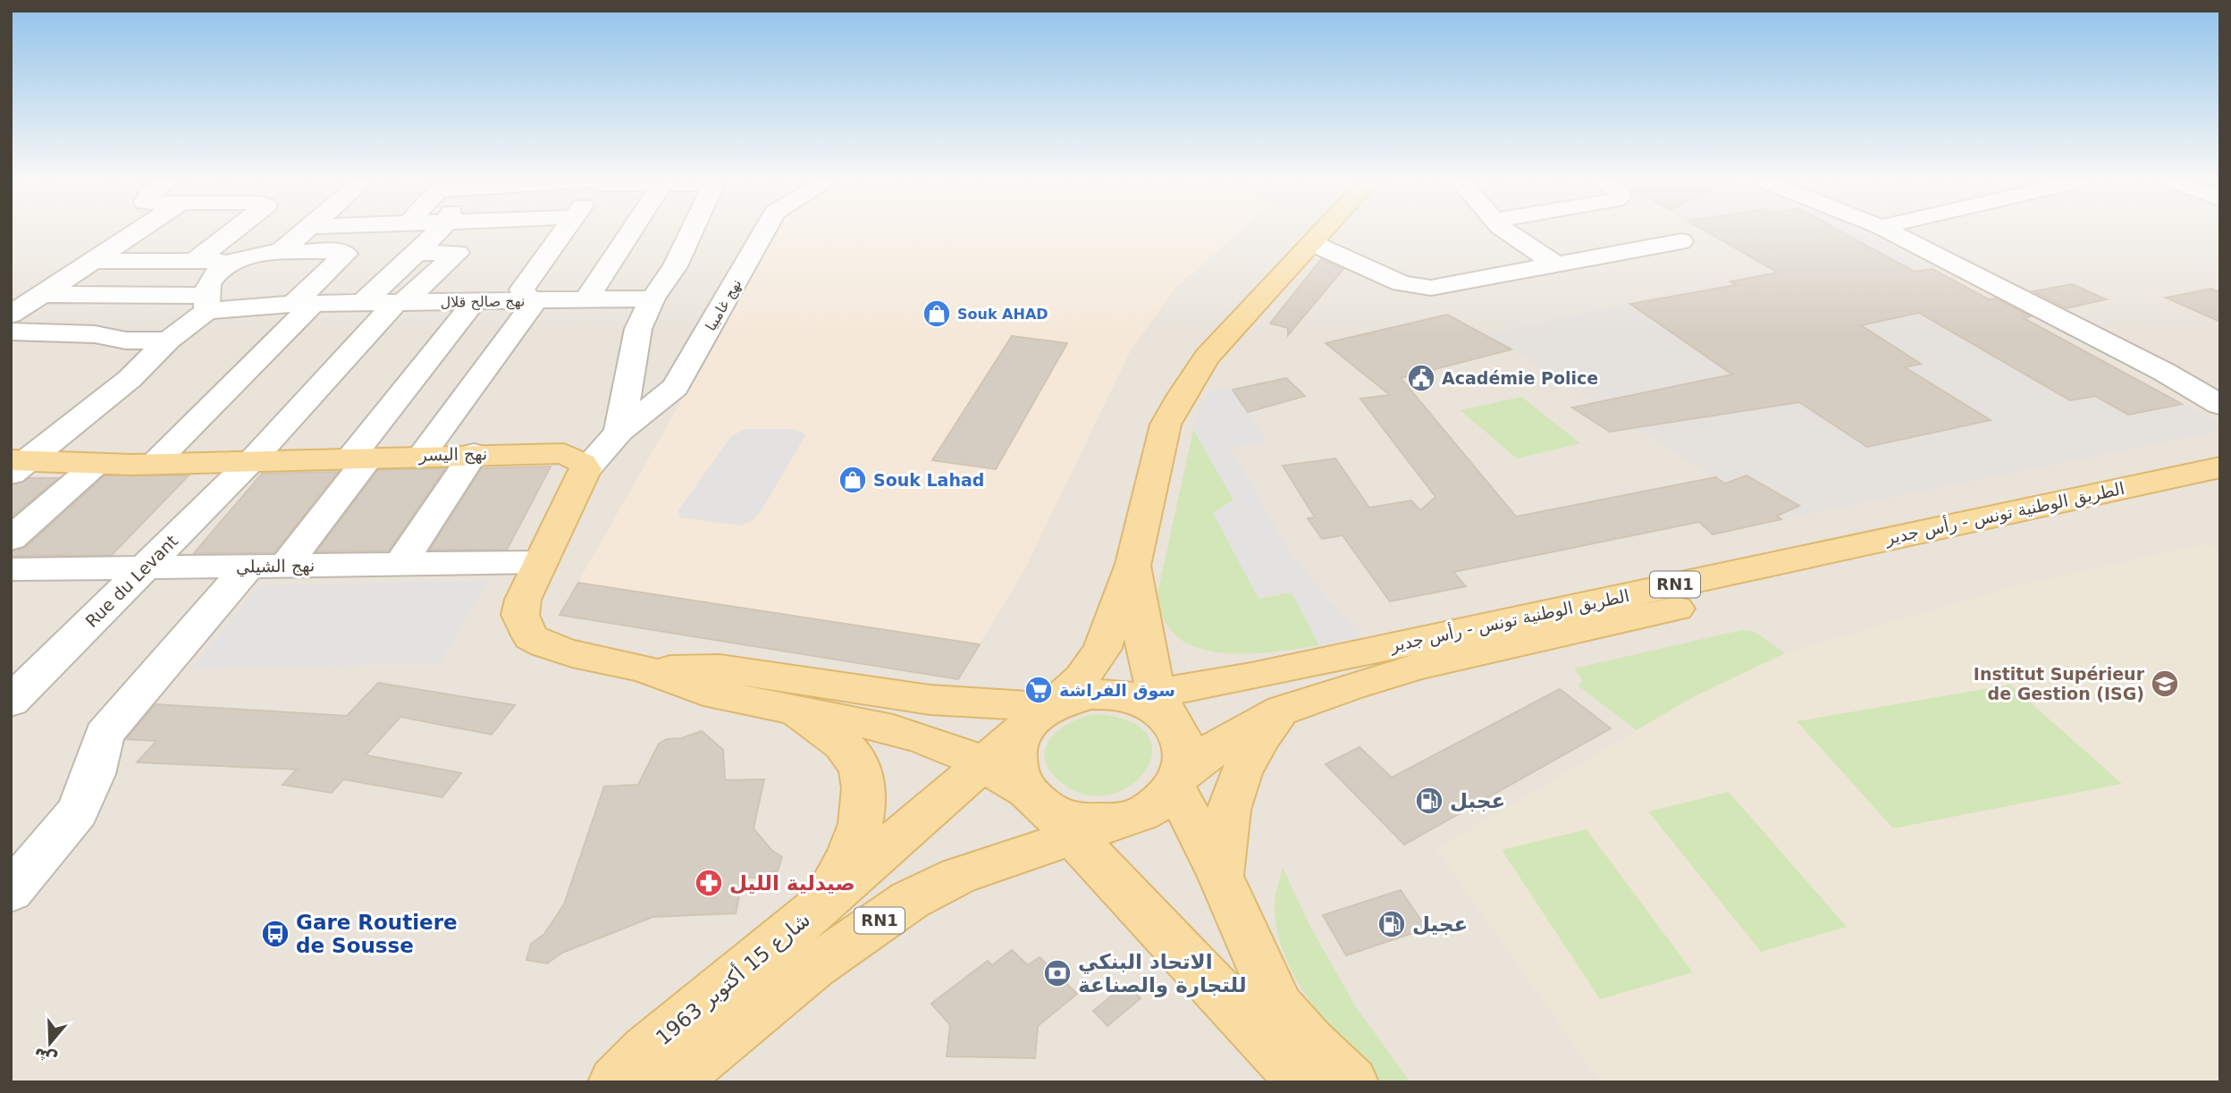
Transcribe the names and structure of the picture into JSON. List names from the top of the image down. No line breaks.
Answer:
{"streets":{"main road":["نهج اليسر","الطريق الوطنية تونس - رأس جدير","RN1","شارع 15 أكتوبر 1963"],"street":["نهج صالح قلال","نهج غامبيا","نهج الشيلي","Rue du Levant"]},"crossings":[["نهج صالح قلال","Rue du Levant"],["نهج غامبيا","نهج اليسر"],["نهج اليسر","Rue du Levant"],["الطريق الوطنية تونس - رأس جدير","RN1"],["الطريق الوطنية تونس - رأس جدير","شارع 15 أكتوبر 1963"],["نهج الشيلي","Rue du Levant"],["RN1","شارع 15 أكتوبر 1963"]],"places":{"shop":["Souk AHAD","Souk Lahad"],"public building":["Académie Police"],"school or university":["Institut Supérieur de Gestion (ISG)"],"supermarket":["سوق الفراشة"],"fuel station":["عجبل","عجيل"],"pharmacy":["صيدلية الليل"],"bus stop":["Gare Routiere de Sousse"],"bank":["الاتحاد البنكي للتجارة والصناعة"]},"north":"bottom"}
